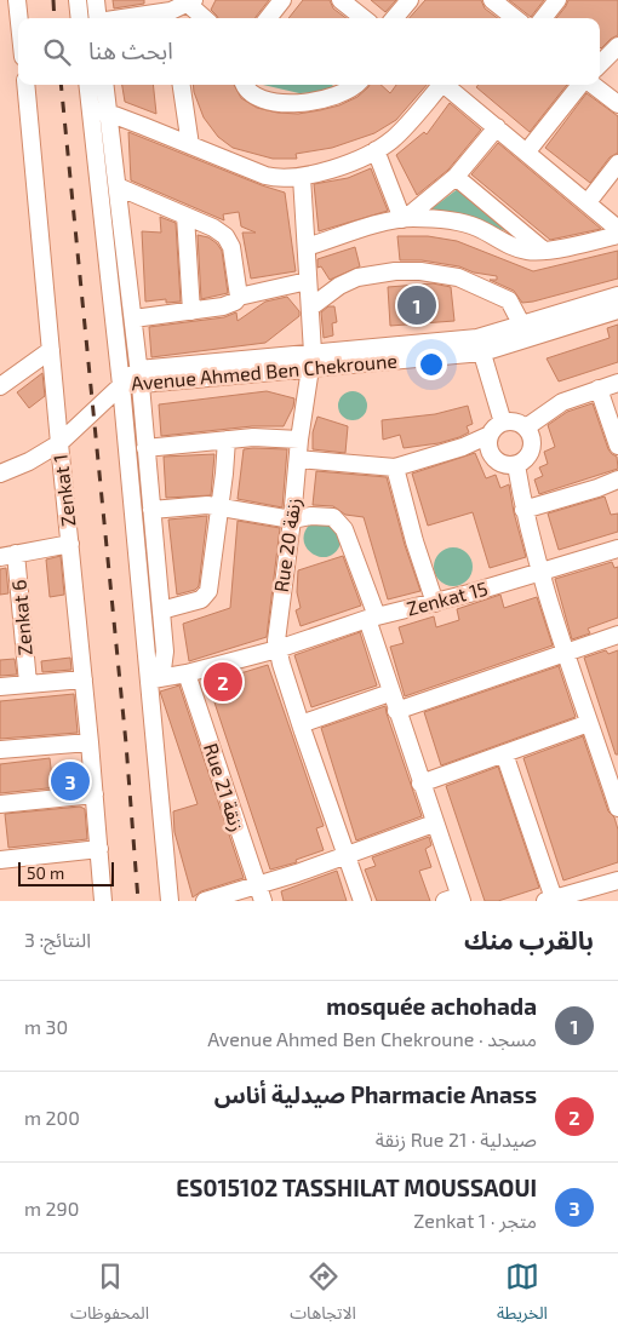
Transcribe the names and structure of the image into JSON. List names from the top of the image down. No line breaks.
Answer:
{"streets":{"street":["Avenue Ahmed Ben Chekroune","Zenkat 1","Rue 20 زنقة","Zenkat 15","Zenkat 6","Rue 21 زنقة"]},"crossings":[["Avenue Ahmed Ben Chekroune","Rue 20 زنقة"],["Rue 20 زنقة","Zenkat 15"],["Zenkat 15","Rue 21 زنقة"]],"scale_bar":"50 m","page":{"search":"ابحث هنا","pins":["1","2","3"],"scale":"50 m","heading":["بالقرب منك","النتائج: 3"],"list":[{"mark":"1","name":"mosquée achohada","note":"مسجد · Avenue Ahmed Ben Chekroune","value":"30 m"},{"mark":"2","name":"Pharmacie Anass صيدلية أناس","note":"صيدلية · Rue 21 زنقة","value":"200 m"},{"mark":"3","name":"ES015102 TASSHILAT MOUSSAOUI","note":"متجر · Zenkat 1","value":"290 m"}],"nav":["الخريطة","الاتجاهات","المحفوظات"]}}
